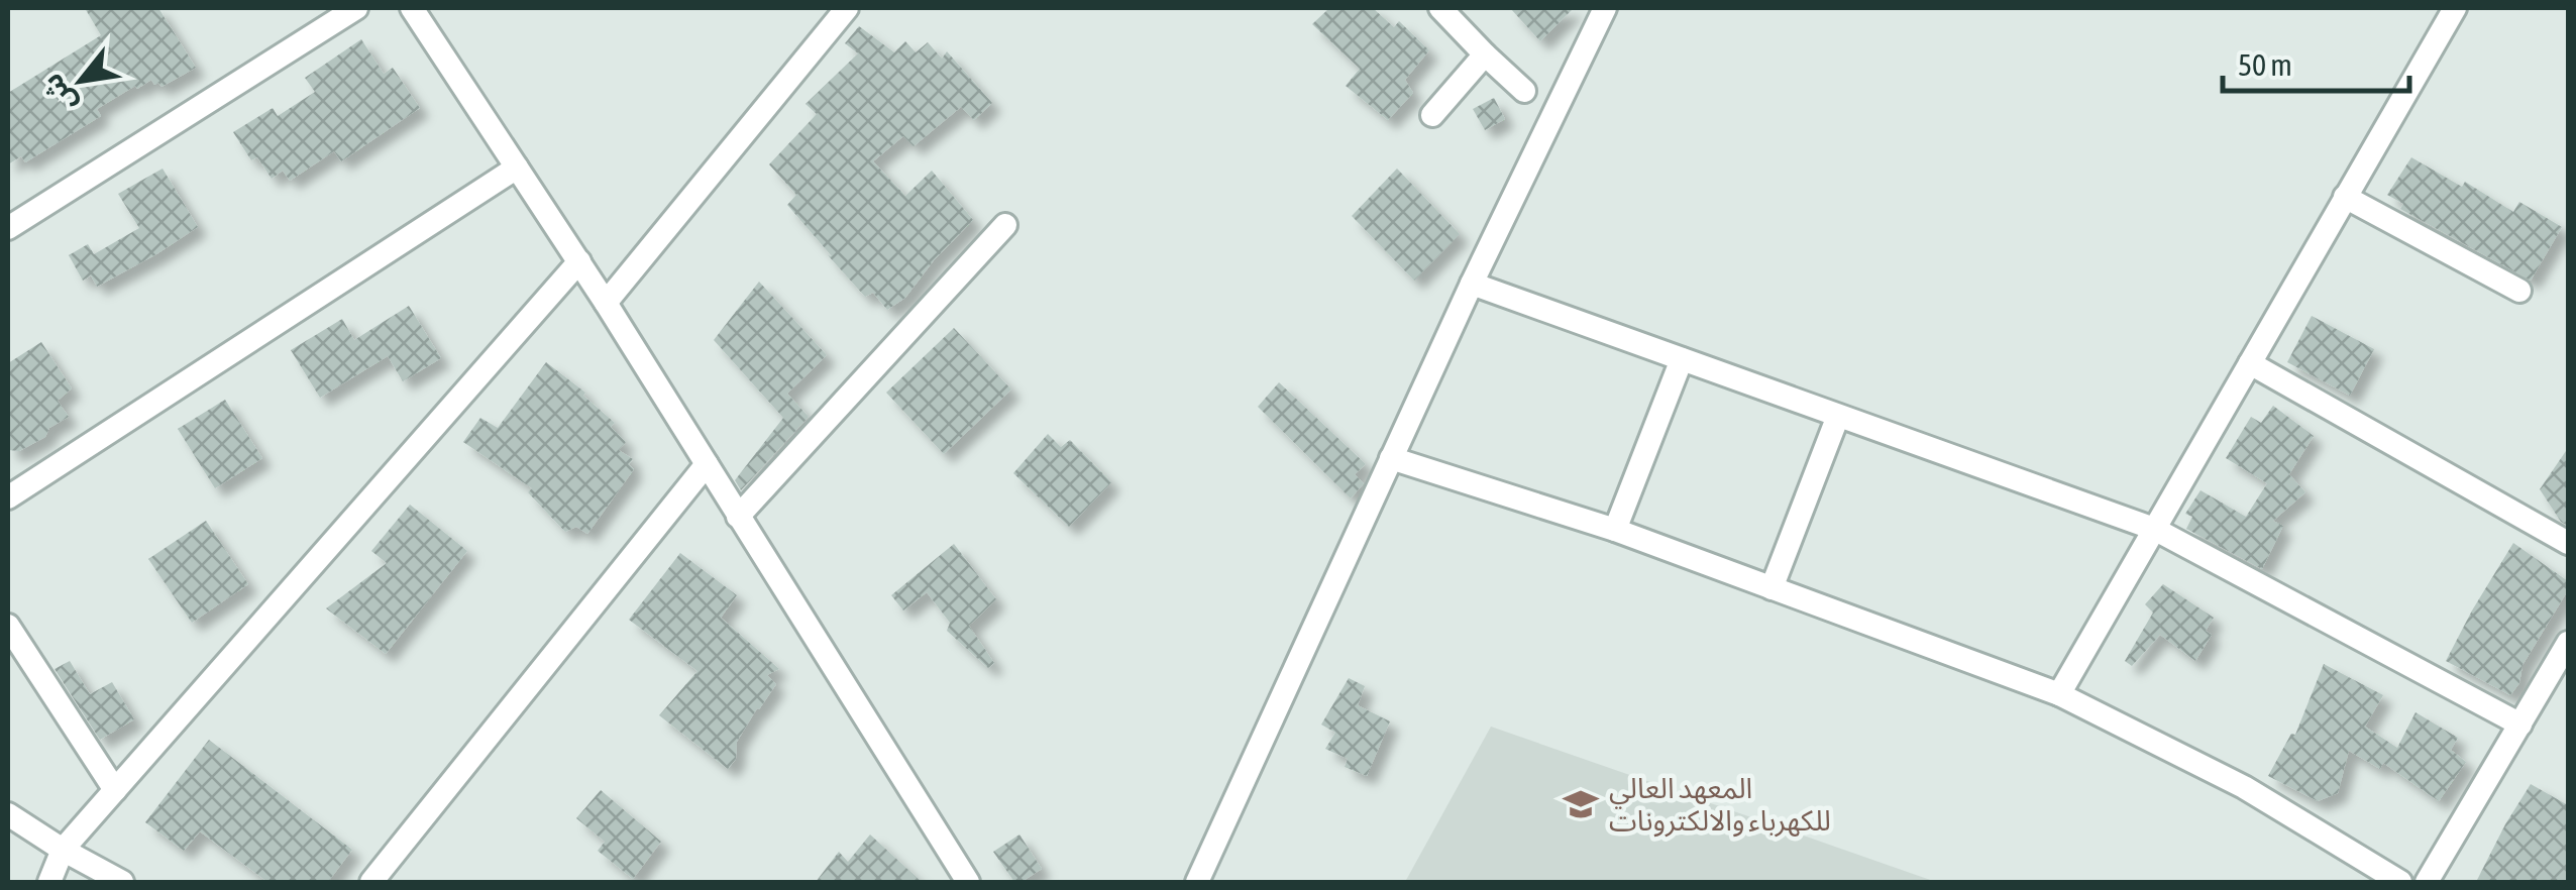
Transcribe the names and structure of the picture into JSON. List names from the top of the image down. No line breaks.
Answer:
{"places":{"school or university":["المعهد العالي للكهرباء والالكترونات"]},"scale_bar":"50 m","north":"bottom left"}
